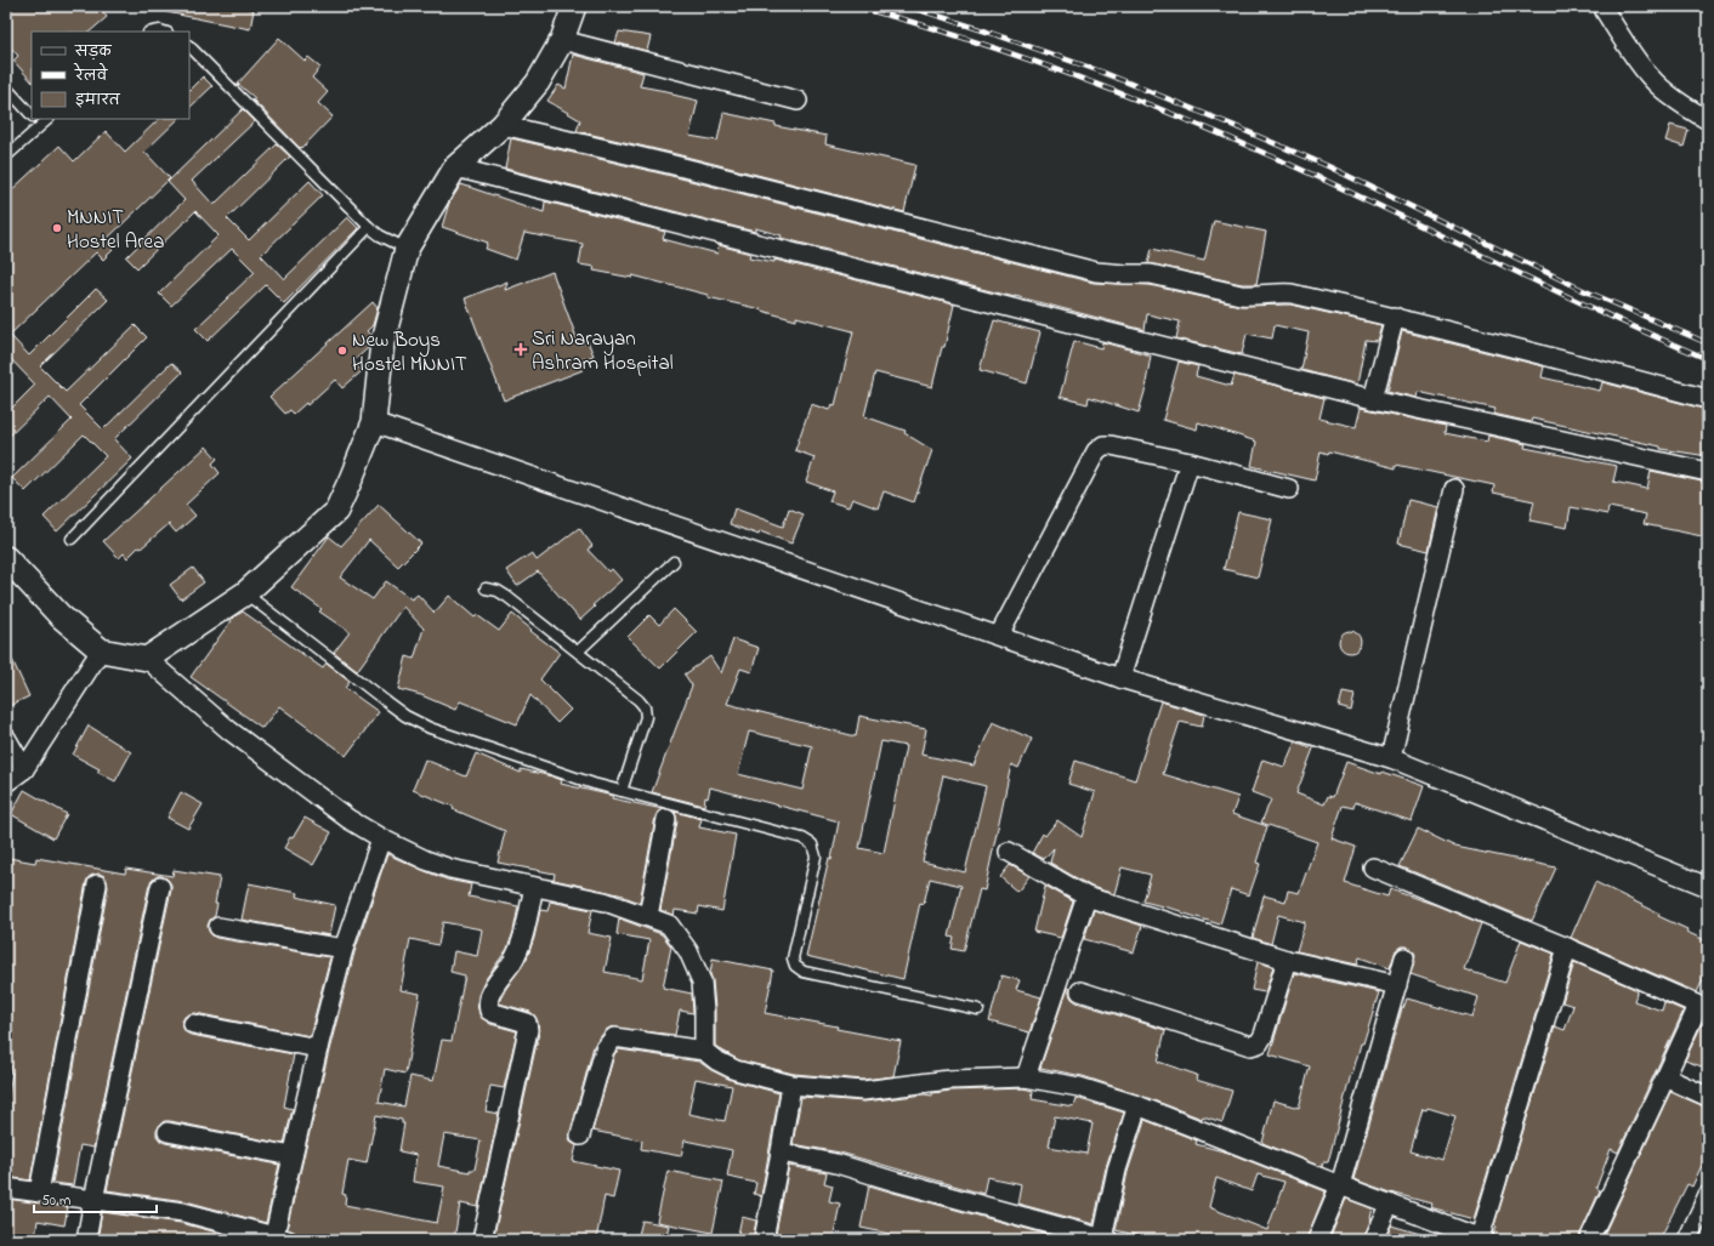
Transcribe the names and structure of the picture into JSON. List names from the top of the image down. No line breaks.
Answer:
{"places":{"other":["MNNIT Hostel Area","New Boys Hostel MNNIT"],"health":["Sri Narayan Ashram Hospital"]},"legend":["सड़क","रेलवे","इमारत"],"scale_bar":"50 m"}
